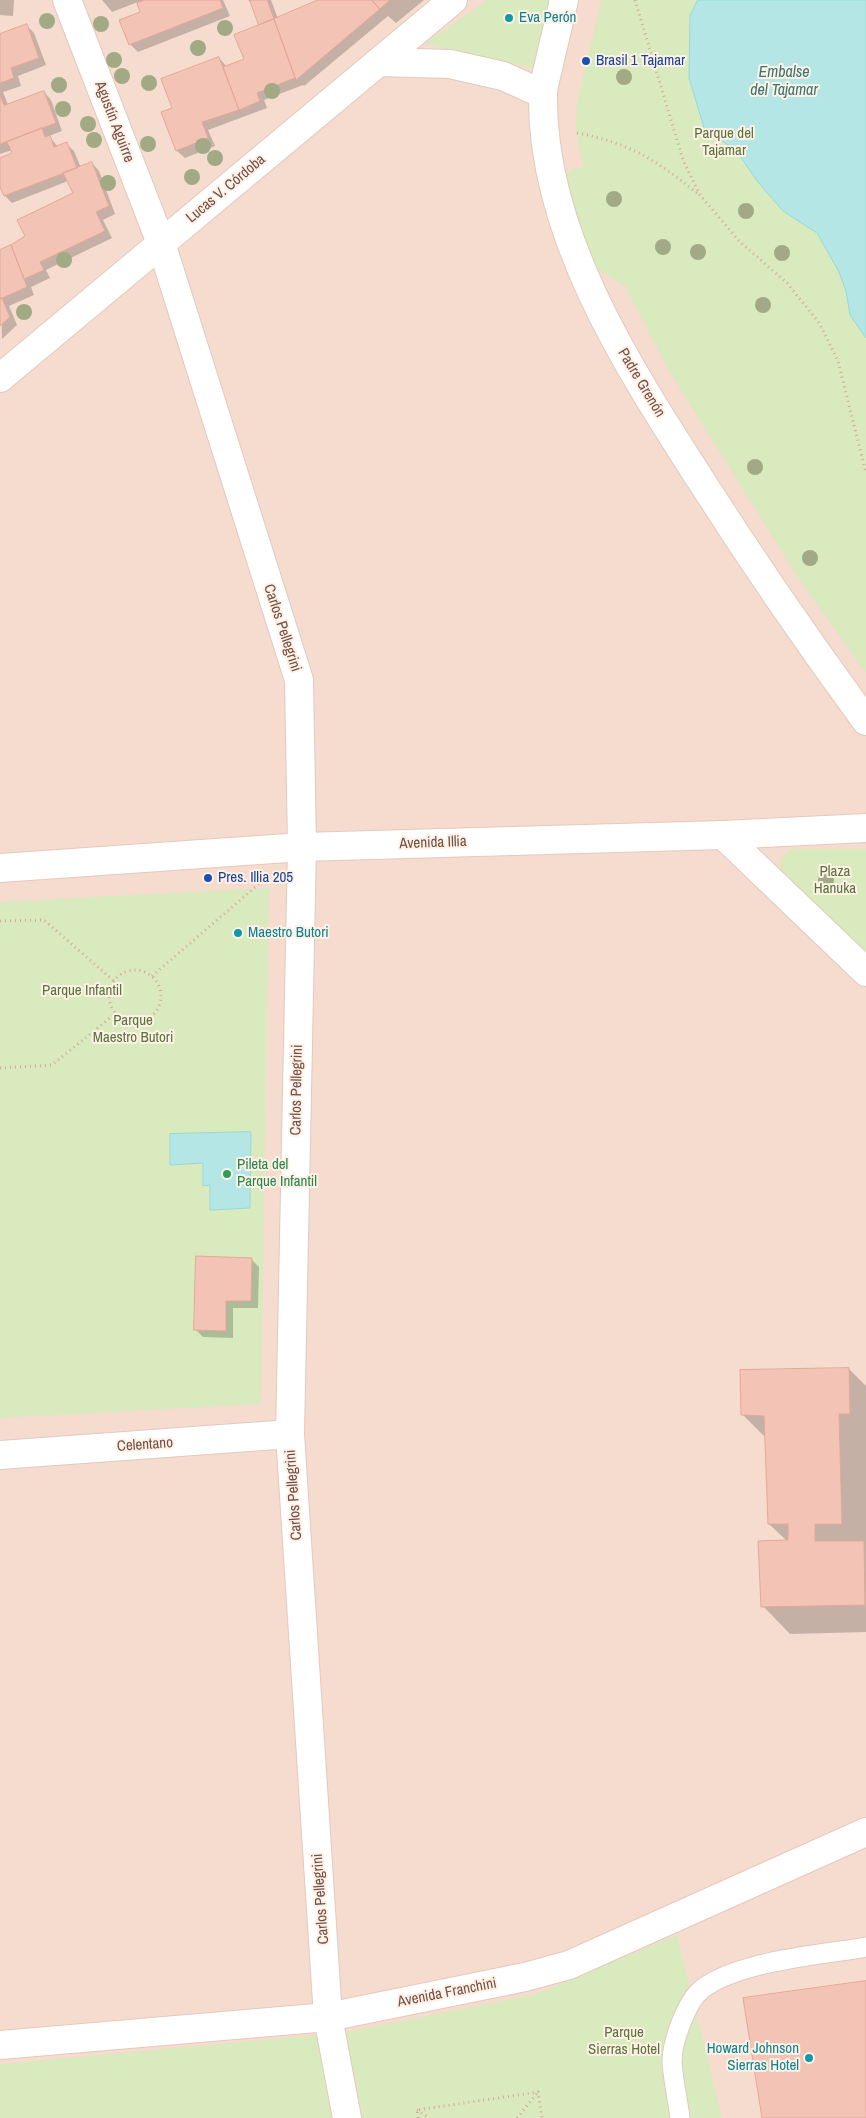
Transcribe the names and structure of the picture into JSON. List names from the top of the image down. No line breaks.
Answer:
{"streets":{"street":["Agustín Aguirre","Lucas V. Córdoba","Padre Grenón","Carlos Pellegrini","Avenida Illia","Celentano","Avenida Franchini"]},"crossings":[["Agustín Aguirre","Lucas V. Córdoba"],["Agustín Aguirre","Carlos Pellegrini"],["Lucas V. Córdoba","Carlos Pellegrini"],["Carlos Pellegrini","Avenida Illia"],["Carlos Pellegrini","Celentano"],["Carlos Pellegrini","Avenida Franchini"]],"water":["Embalse del Tajamar"],"parks":["Parque del Tajamar","Plaza Hanuka","Parque Infantil","Parque Maestro Butori","Parque Sierras Hotel"],"places":["Eva Perón","Brasil 1 Tajamar","Pres. Illia 205","Maestro Butori","Pileta del Parque Infantil","Howard Johnson Sierras Hotel"]}
